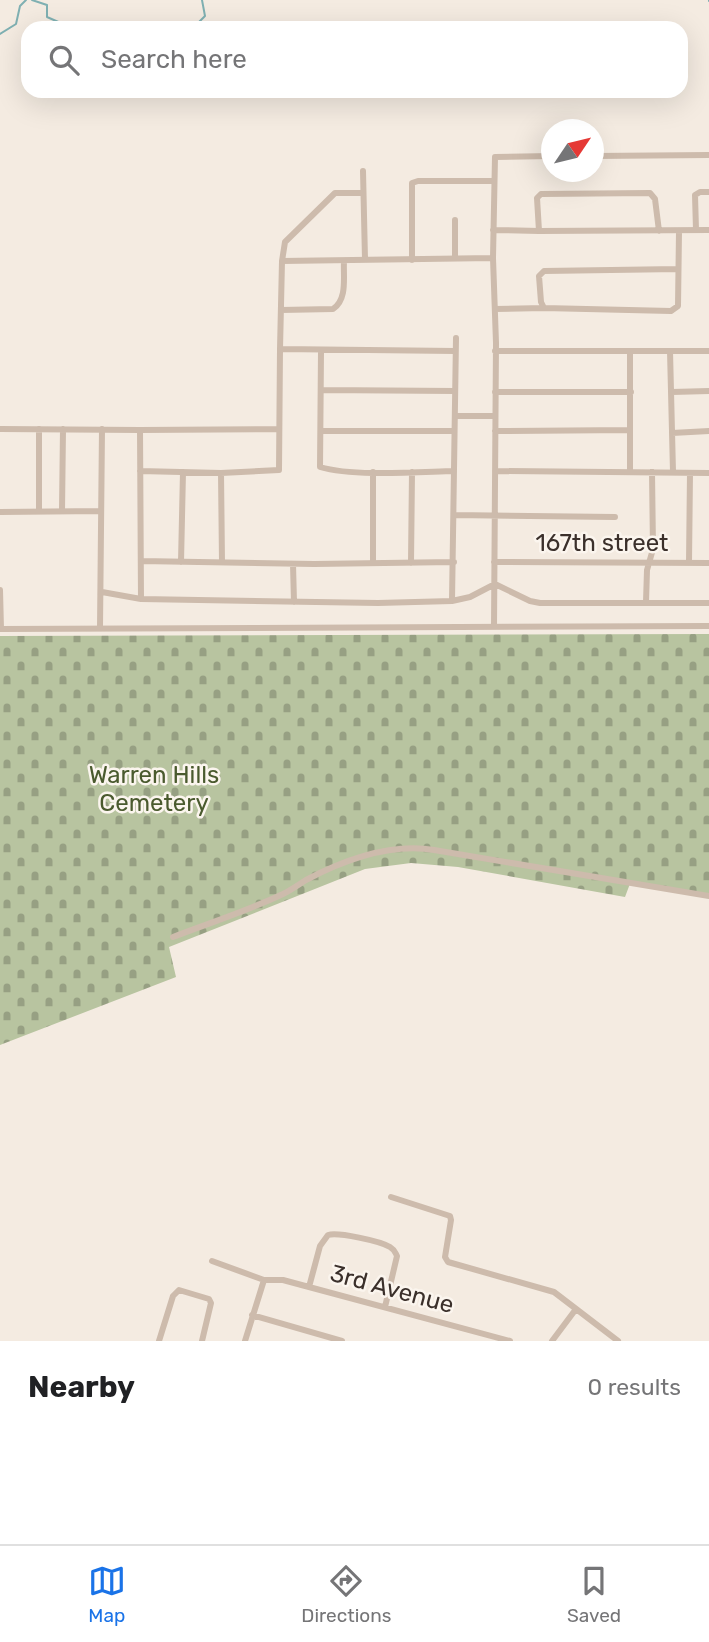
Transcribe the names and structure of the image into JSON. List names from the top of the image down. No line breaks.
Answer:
{"streets":{"street":["167th street","3rd Avenue"]},"parks":["Warren Hills Cemetery"],"north":"top right","page":{"search":"Search here","heading":["Nearby","0 results"],"nav":["Map","Directions","Saved"]}}
